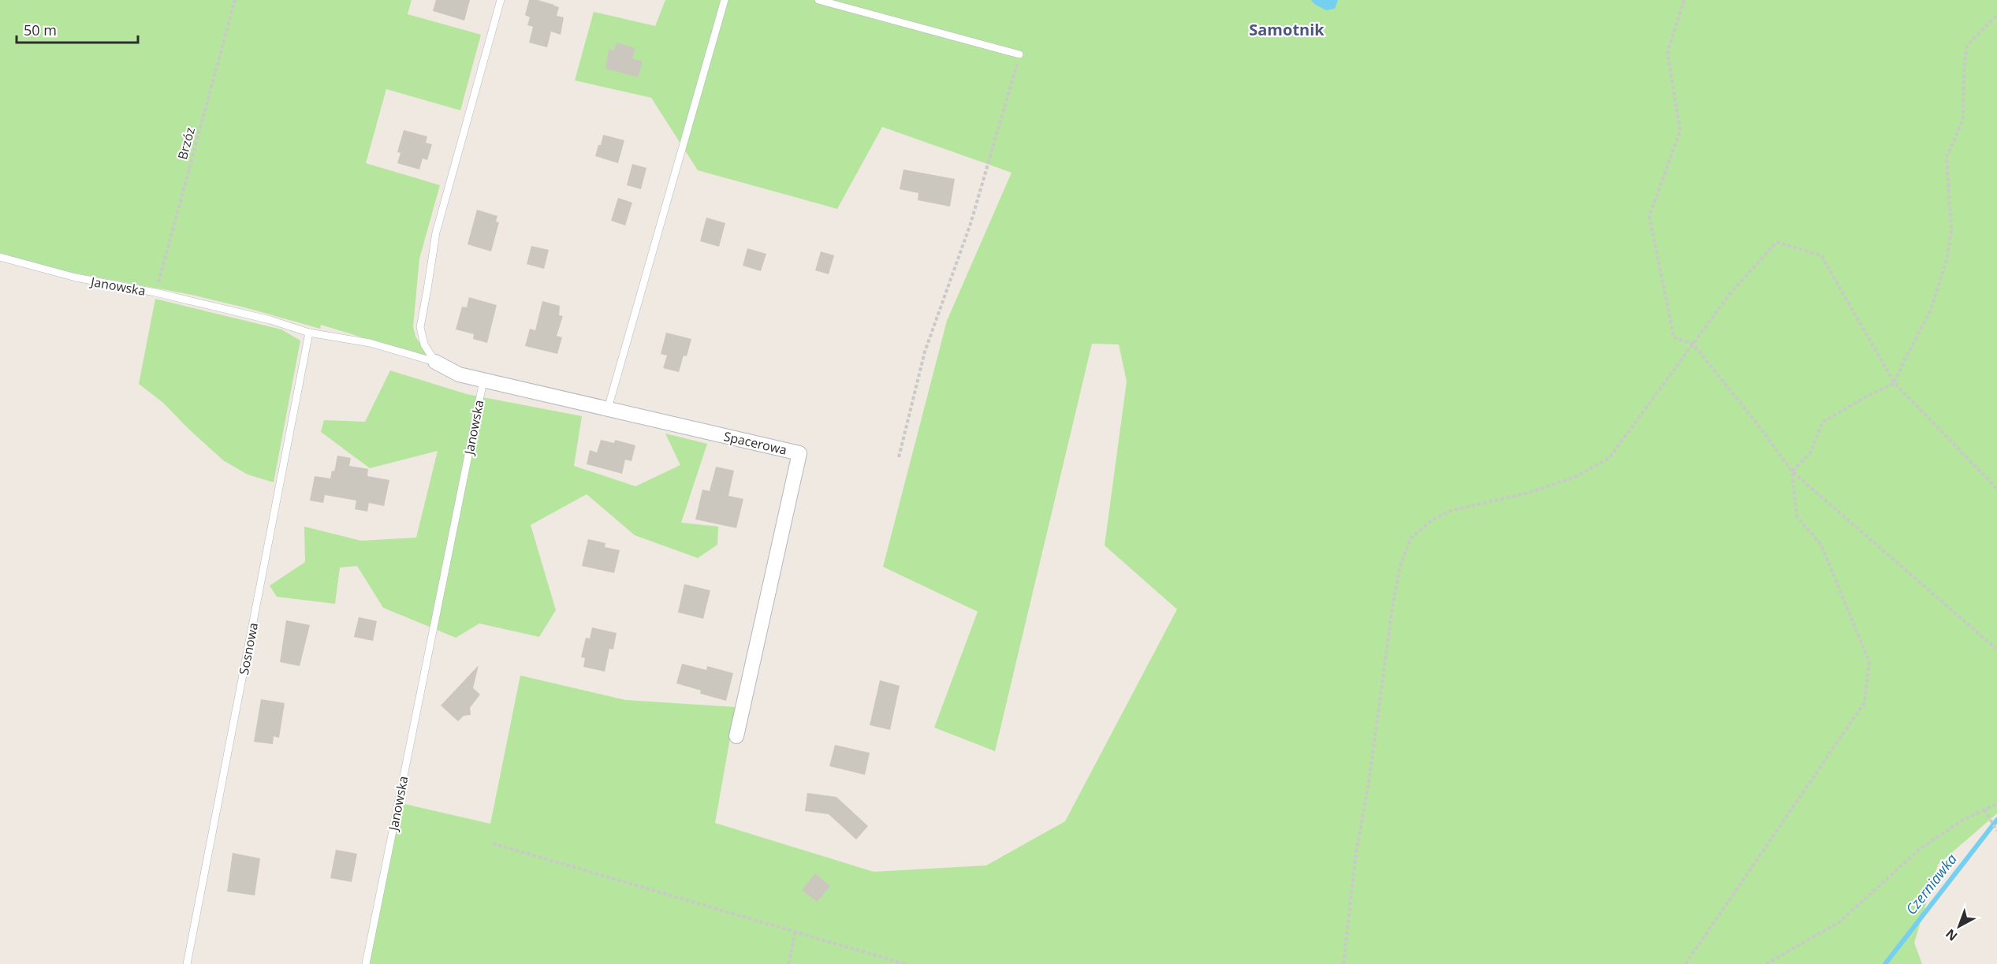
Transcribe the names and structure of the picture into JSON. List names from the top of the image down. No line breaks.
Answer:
{"streets":{"street":["Janowska","Spacerowa"],"lane":["Sosnowa"],"path":["Brzóz"]},"crossings":[["Brzóz","Janowska"],["Janowska","Spacerowa"],["Janowska","Sosnowa"]],"districts":["Samotnik"],"water":["Czerniawka"],"scale_bar":"50 m","north":"bottom left"}
